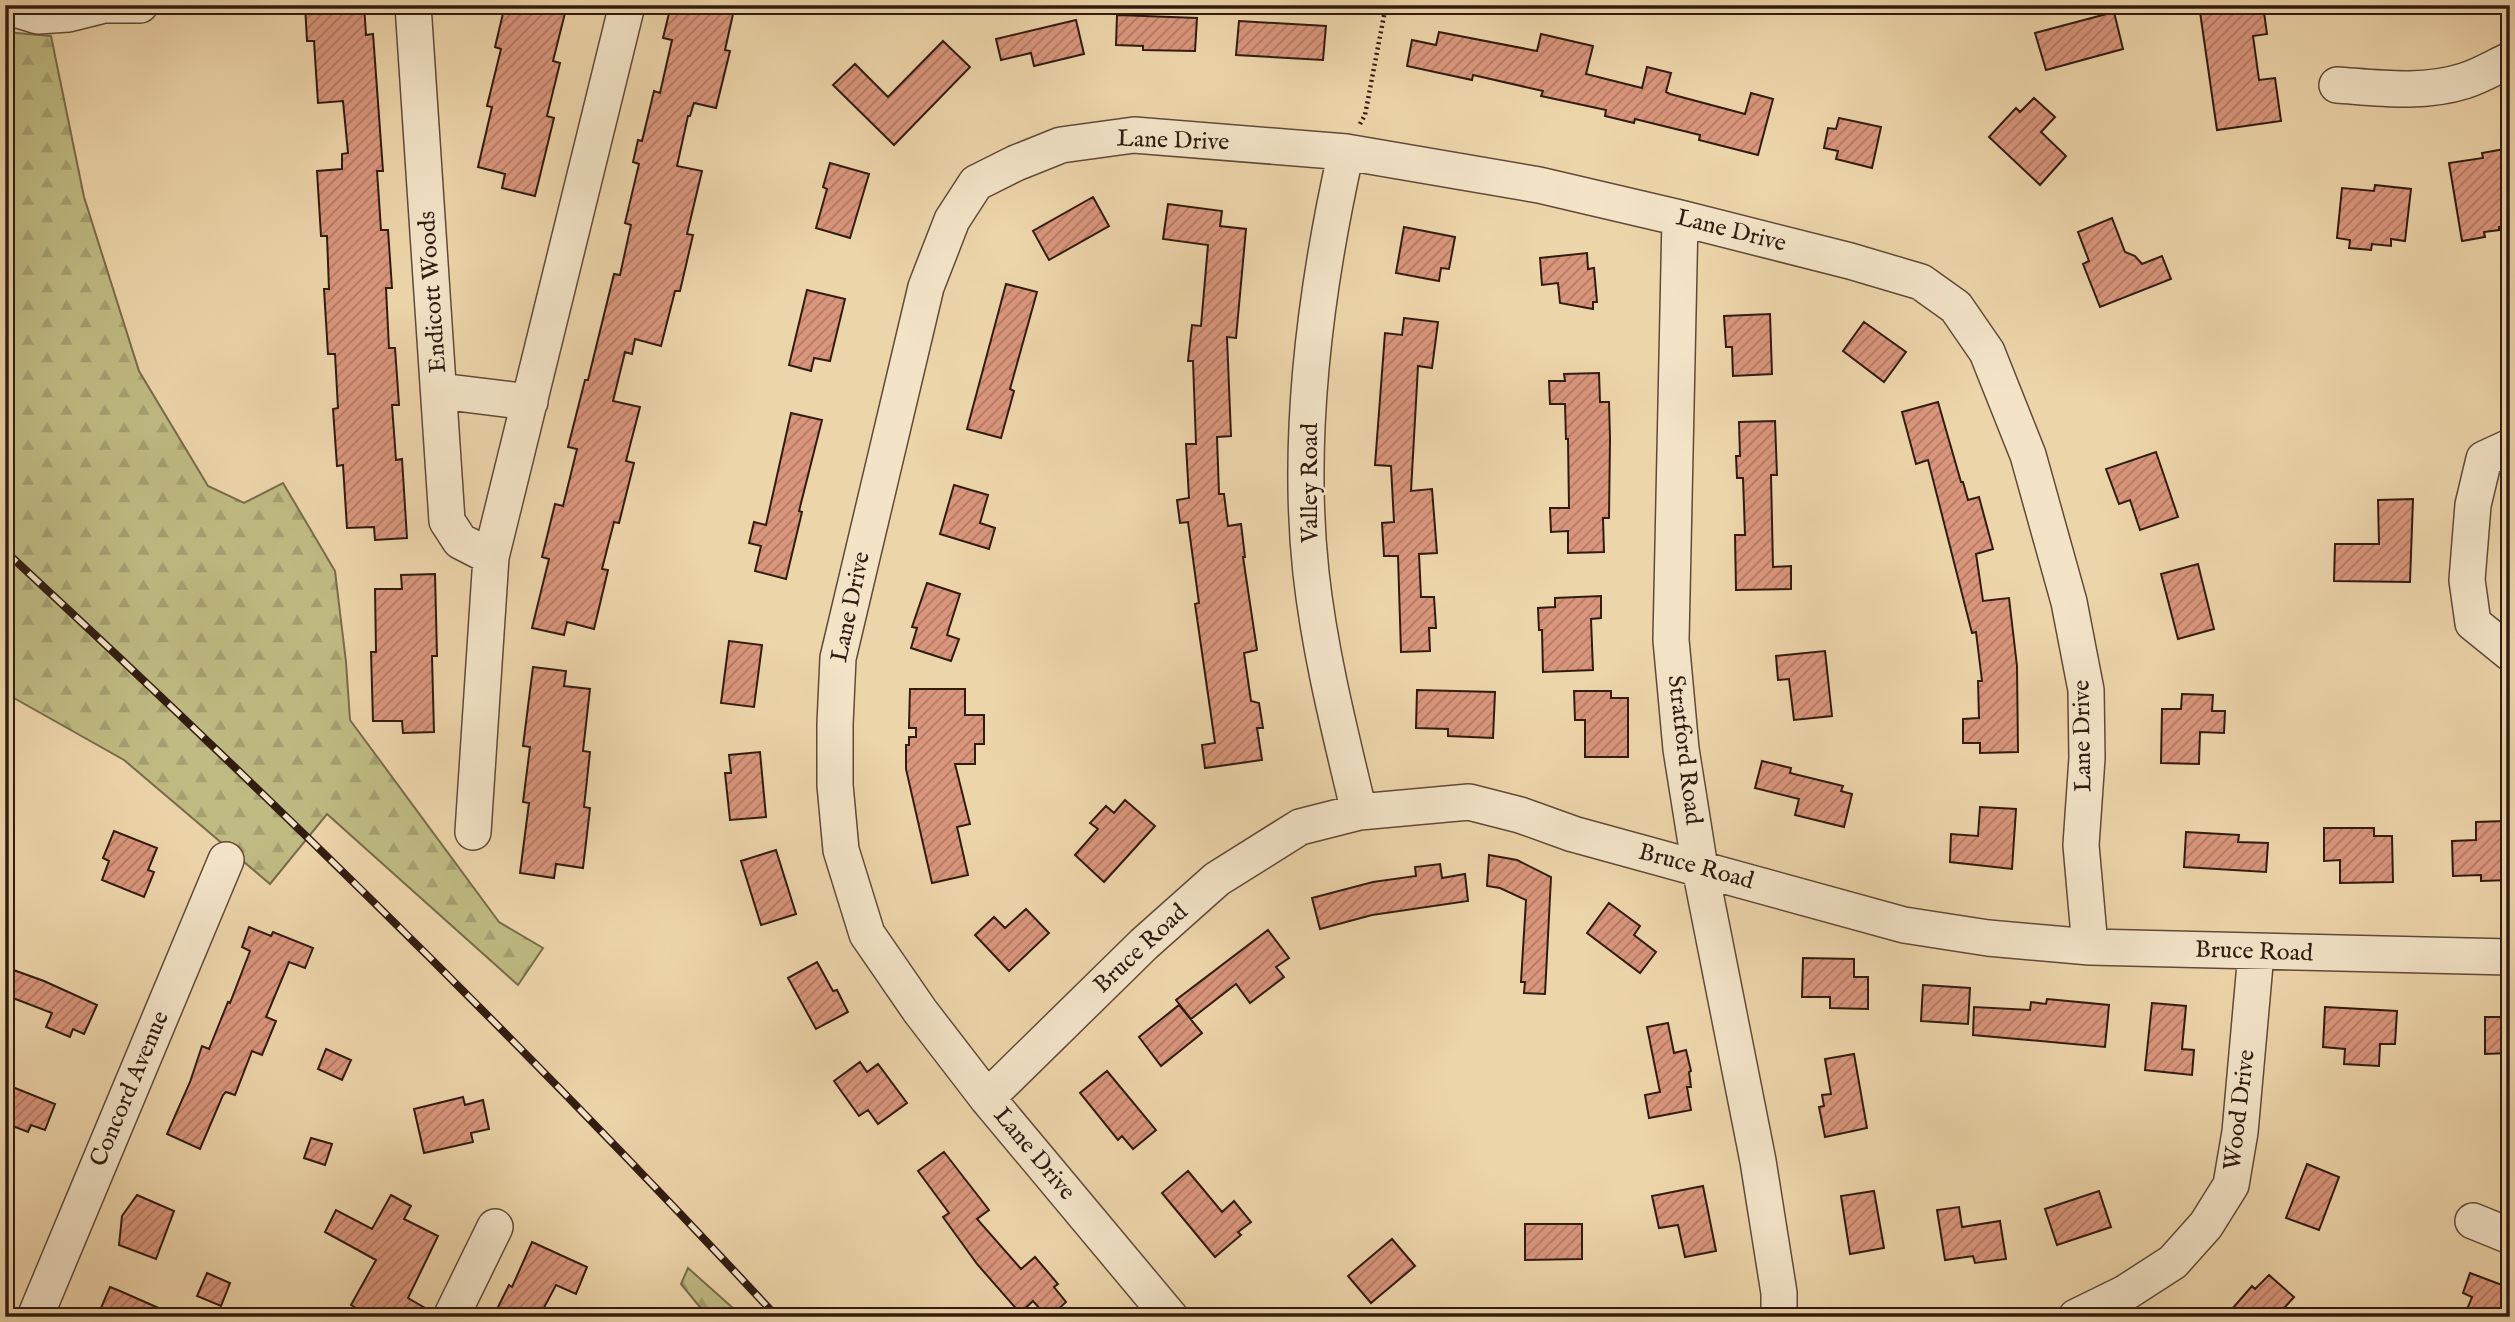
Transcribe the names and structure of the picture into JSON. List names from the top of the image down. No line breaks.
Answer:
{"streets":{"street":["Lane Drive","Endicott Woods","Valley Road","Stratford Road","Bruce Road","Concord Avenue","Wood Drive"]},"crossings":[["Lane Drive","Valley Road"],["Lane Drive","Stratford Road"],["Lane Drive","Bruce Road"],["Valley Road","Bruce Road"],["Stratford Road","Bruce Road"],["Bruce Road","Wood Drive"]]}
